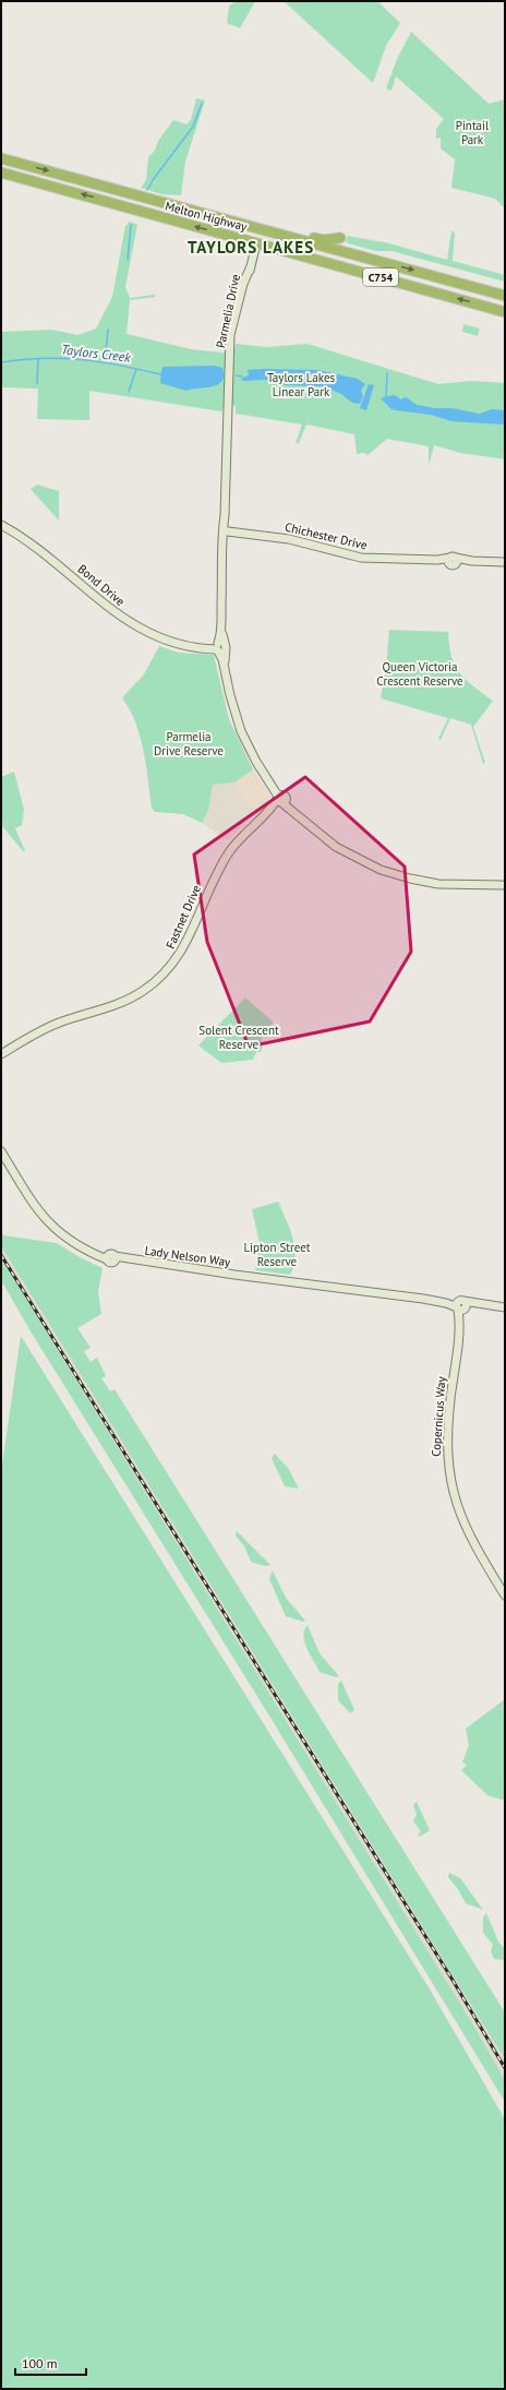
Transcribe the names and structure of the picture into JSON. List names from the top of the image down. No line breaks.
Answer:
{"streets":{"highway":["Melton Highway","C754","Parmelia Drive"],"street":["Chichester Drive","Bond Drive","Fastnet Drive","Lady Nelson Way","Copernicus Way"]},"crossings":[["Melton Highway","Parmelia Drive"],["Parmelia Drive","Chichester Drive"],["Parmelia Drive","Bond Drive"],["Parmelia Drive","Fastnet Drive"],["Lady Nelson Way","Copernicus Way"]],"districts":["TAYLORS LAKES"],"water":["Taylors Creek"],"parks":["Pintail Park","Taylors Lakes Linear Park","Queen Victoria Crescent Reserve","Parmelia Drive Reserve","Solent Crescent Reserve","Lipton Street Reserve"],"scale_bar":"100 m"}
